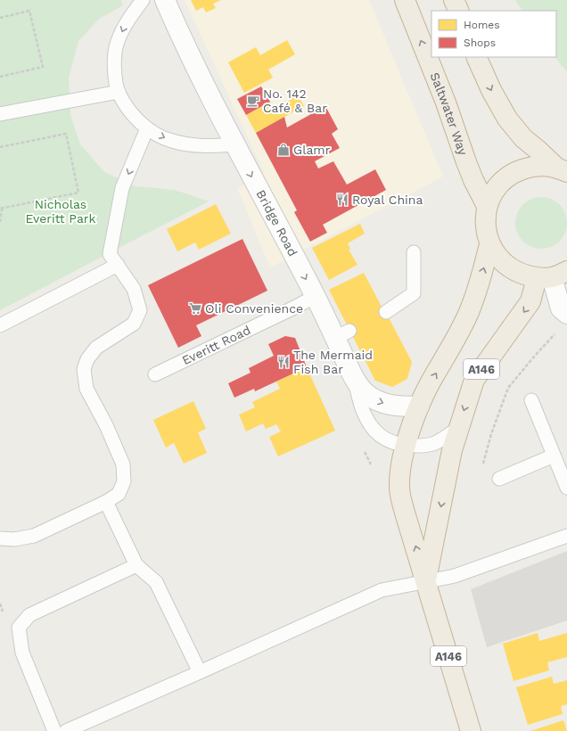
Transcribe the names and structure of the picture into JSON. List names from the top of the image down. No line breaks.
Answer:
{"streets":{"highway":["Saltwater Way","A146"],"street":["Bridge Road"],"lane":["Everitt Road"]},"crossings":[["Bridge Road","Everitt Road"],["Bridge Road","A146"]],"one_way":["Bridge Road"],"parks":["Nicholas Everitt Park"],"places":{"cafe":["No. 142 Café & Bar"],"shop":["Glamr"],"restaurant":["Royal China","The Mermaid Fish Bar"],"supermarket":["Oli Convenience"]},"legend":["Homes","Shops"]}
